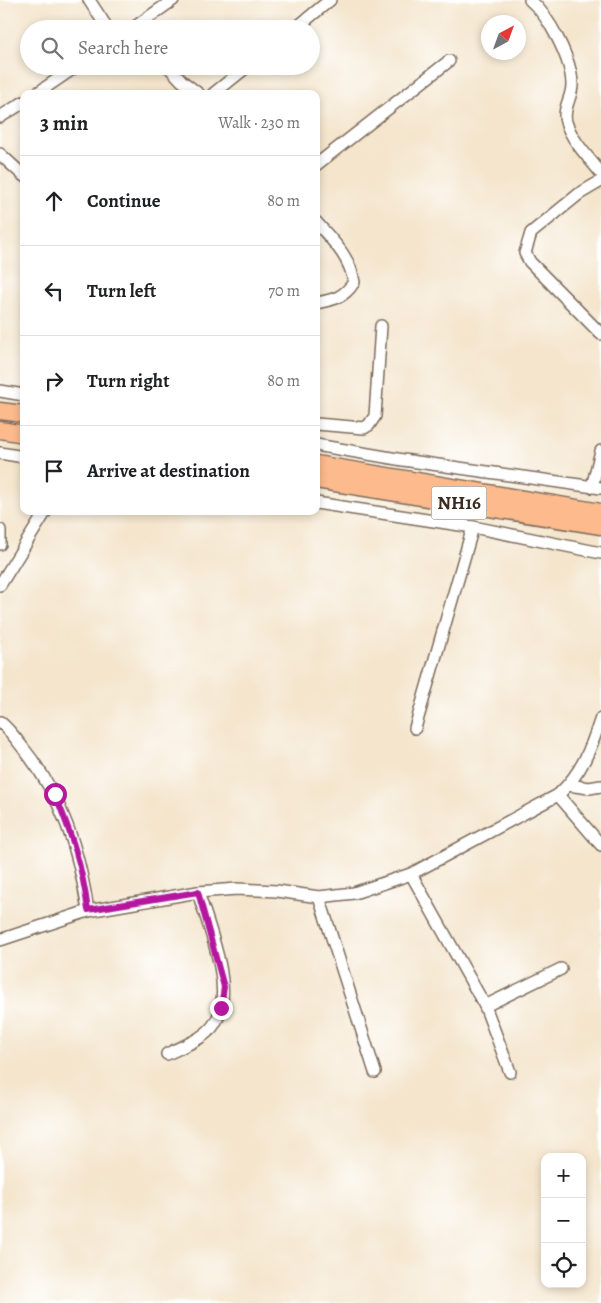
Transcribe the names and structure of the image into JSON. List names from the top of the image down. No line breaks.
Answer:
{"streets":{"highway":["NH16"]},"north":"top right","page":{"search":"Search here","heading":["3 min","Walk · 230 m"],"list":[["Continue","80 m"],["Turn left","70 m"],["Turn right","80 m"],"Arrive at destination"],"map_buttons":["+","−"]}}
